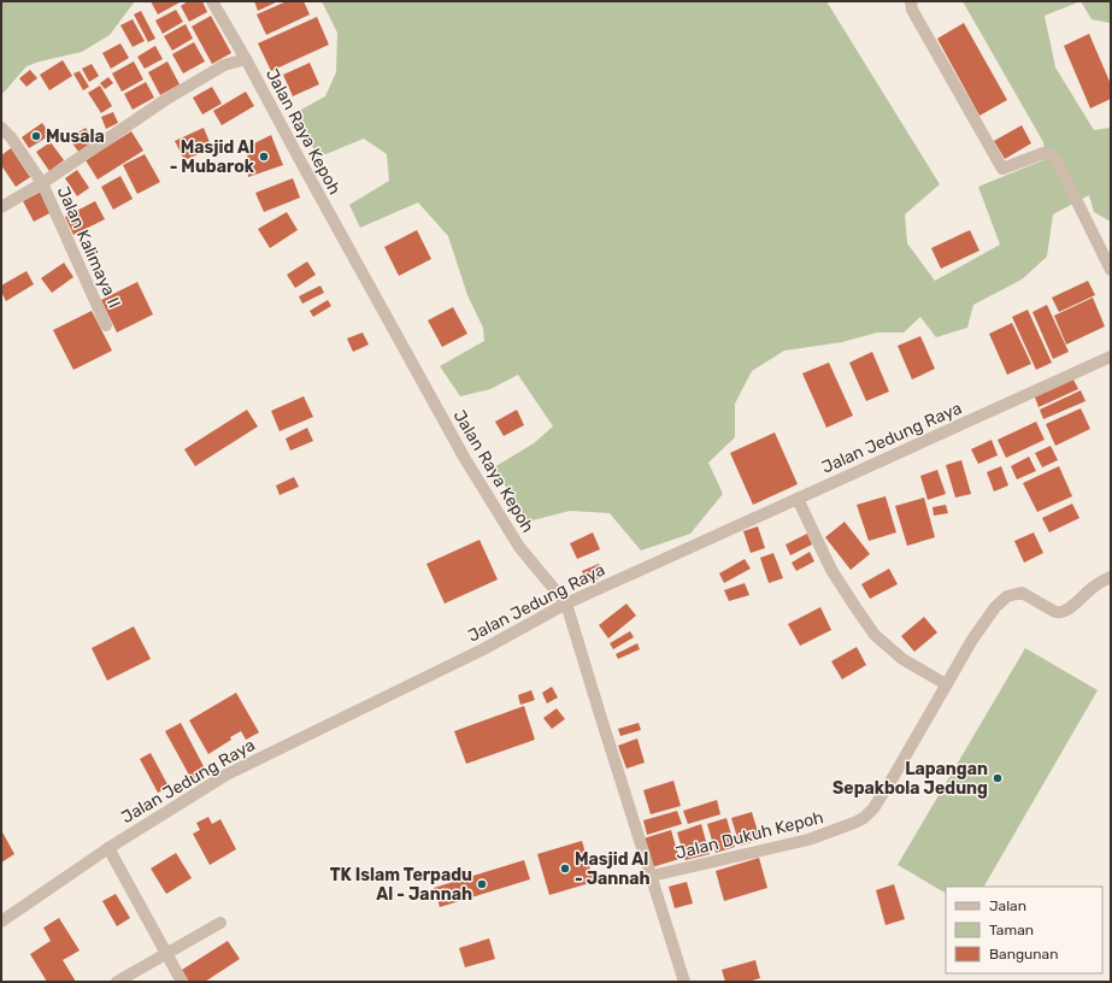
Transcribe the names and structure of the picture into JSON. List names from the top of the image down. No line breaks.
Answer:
{"streets":{"street":["Jalan Raya Kepoh","Jalan Kalimaya II","Jalan Jedung Raya","Jalan Dukuh Kepoh"]},"crossings":[["Jalan Raya Kepoh","Jalan Jedung Raya"],["Jalan Raya Kepoh","Jalan Dukuh Kepoh"]],"places":["Musala","Masjid Al - Mubarok","Lapangan Sepakbola Jedung","Masjid Al - Jannah","TK Islam Terpadu Al - Jannah"],"legend":["Jalan","Taman","Bangunan"]}
